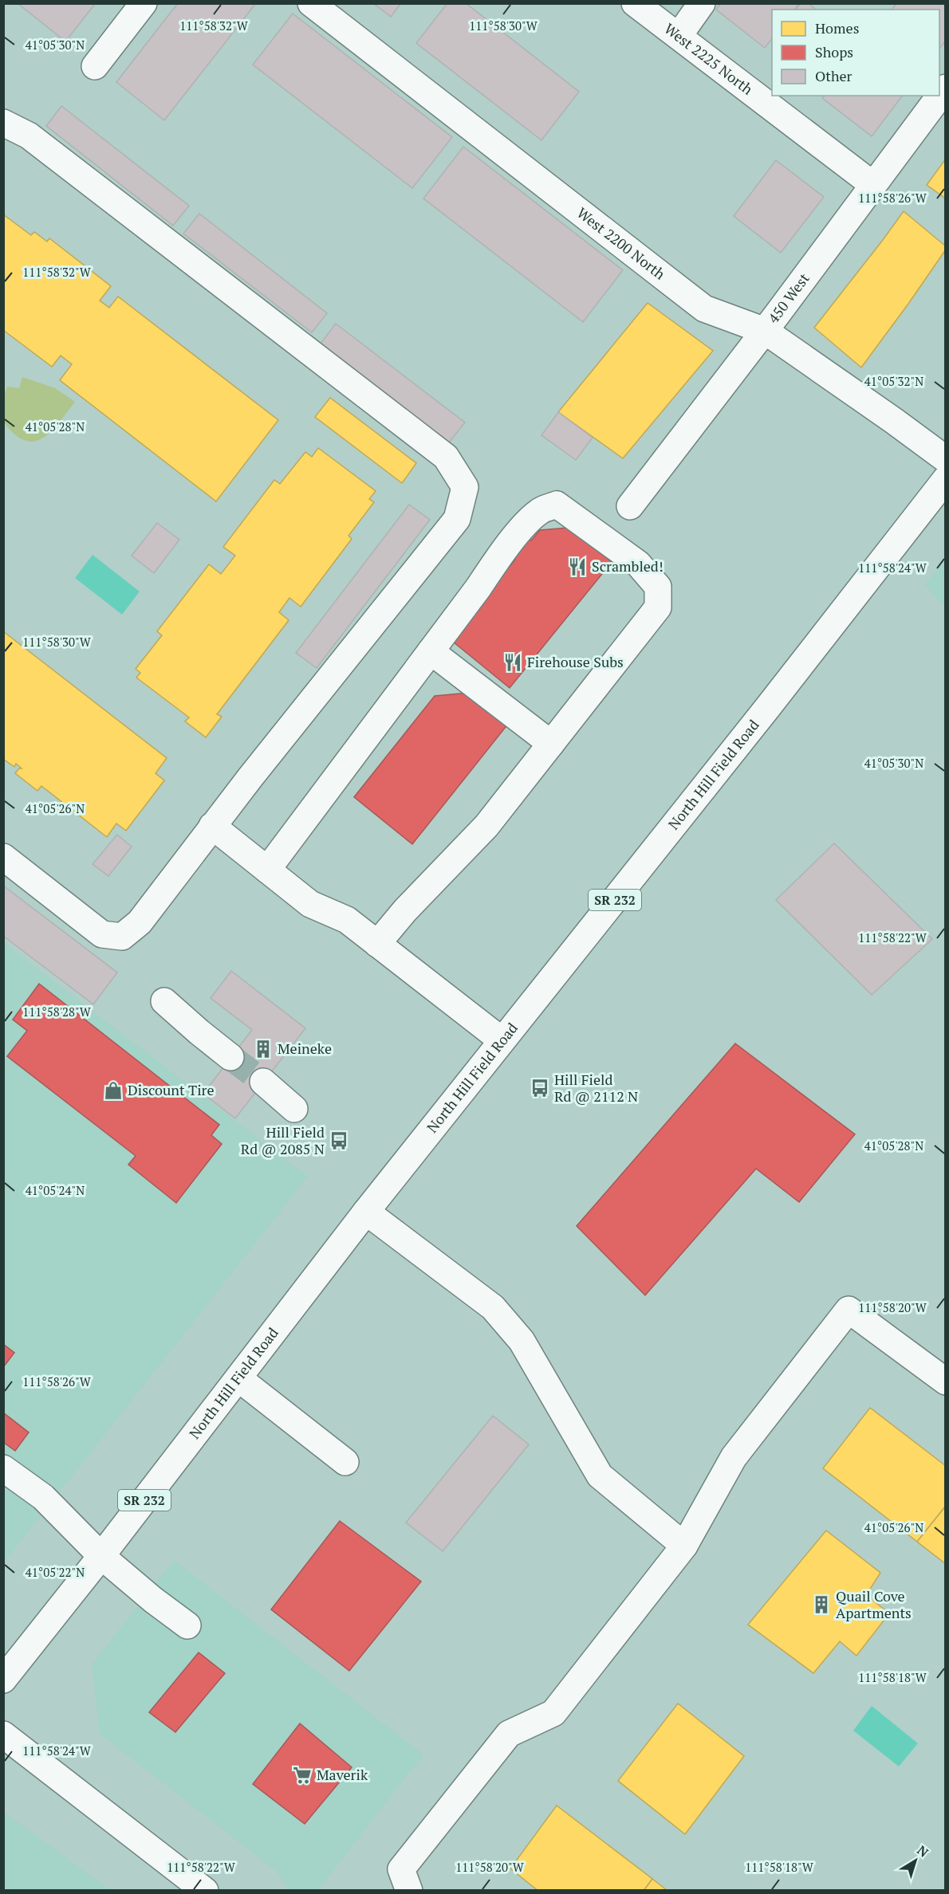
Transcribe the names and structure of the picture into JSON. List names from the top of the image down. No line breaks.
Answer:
{"streets":{"main road":["West 2225 North","West 2200 North","450 West","North Hill Field Road","SR 232"]},"crossings":[["West 2225 North","450 West"],["West 2200 North","450 West"]],"places":{"restaurant":["Scrambled!","Firehouse Subs"],"building":["Meineke","Quail Cove Apartments"],"bus stop":["Hill Field Rd @ 2112 N","Hill Field Rd @ 2085 N"],"shop":["Discount Tire"],"supermarket":["Maverik"]},"legend":["Homes","Shops","Other"],"north":"top right","coordinates":["111°58'32\"W","111°58'30\"W","41°05'30\"N","111°58'26\"W","41°05'32\"N","41°05'28\"N","111°58'24\"W","41°05'26\"N","111°58'22\"W","111°58'28\"W","41°05'24\"N","111°58'20\"W","41°05'22\"N","111°58'18\"W"]}
